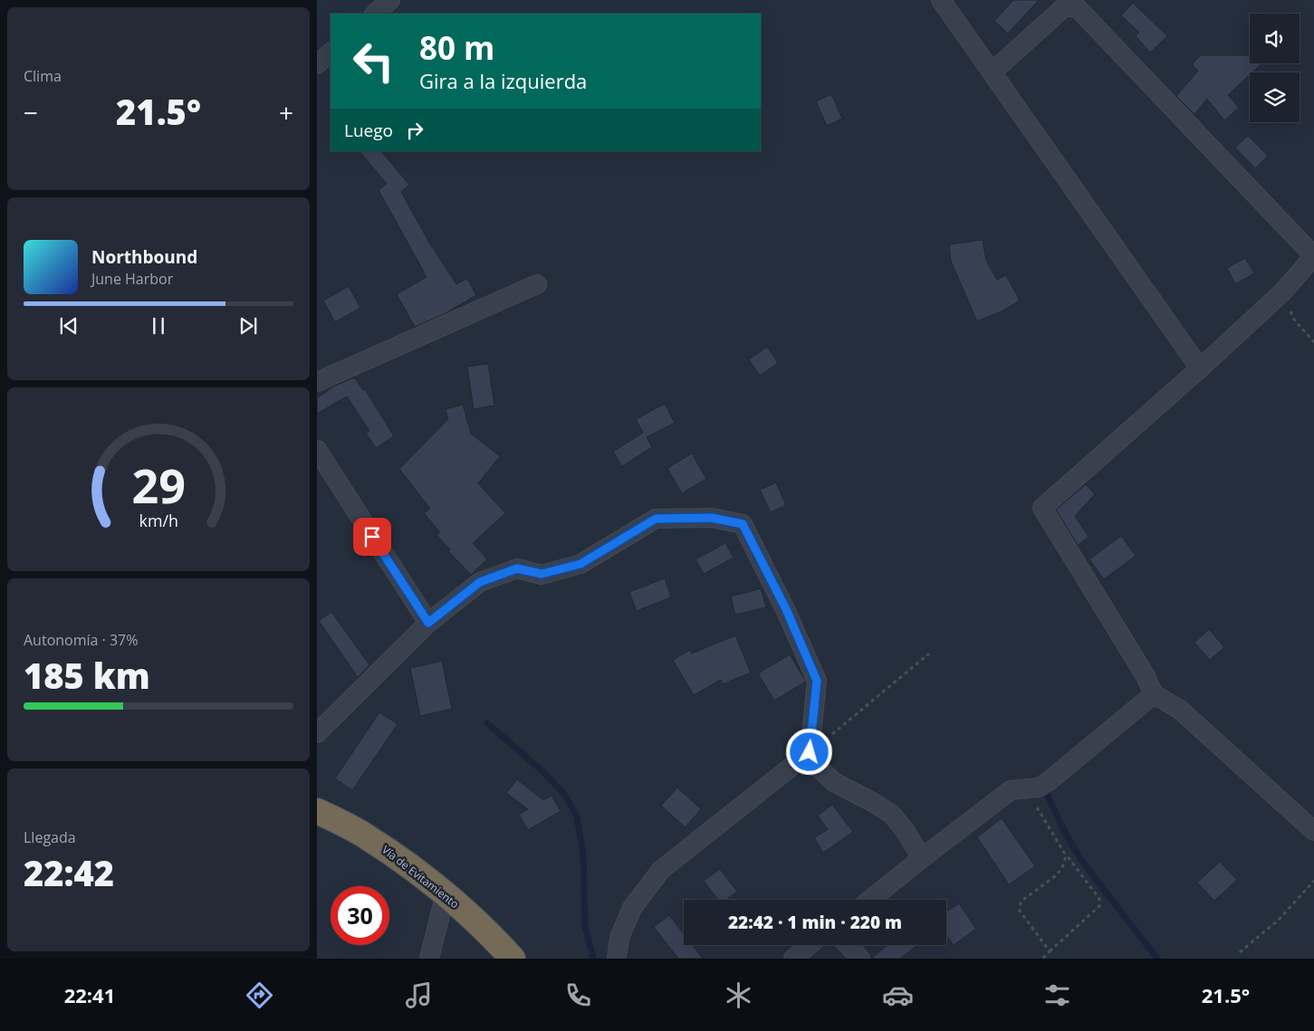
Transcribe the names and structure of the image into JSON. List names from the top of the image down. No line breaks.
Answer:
{"streets":{"highway":["Vía de Evitamiento"]},"page":{"tile":["Clima",["Autonomía · 37%","185 km"],["Llegada","22:42"]],"turn":["80 m","Gira a la izquierda"],"heat":["−","21.5°","+"],"then":"Luego","song":["Northbound","June Harbor"],"limit":"30","trip":"22:42 · 1 min · 220 m","tabs":["22:41","21.5°"],"gauge":["29","km/h"]}}
